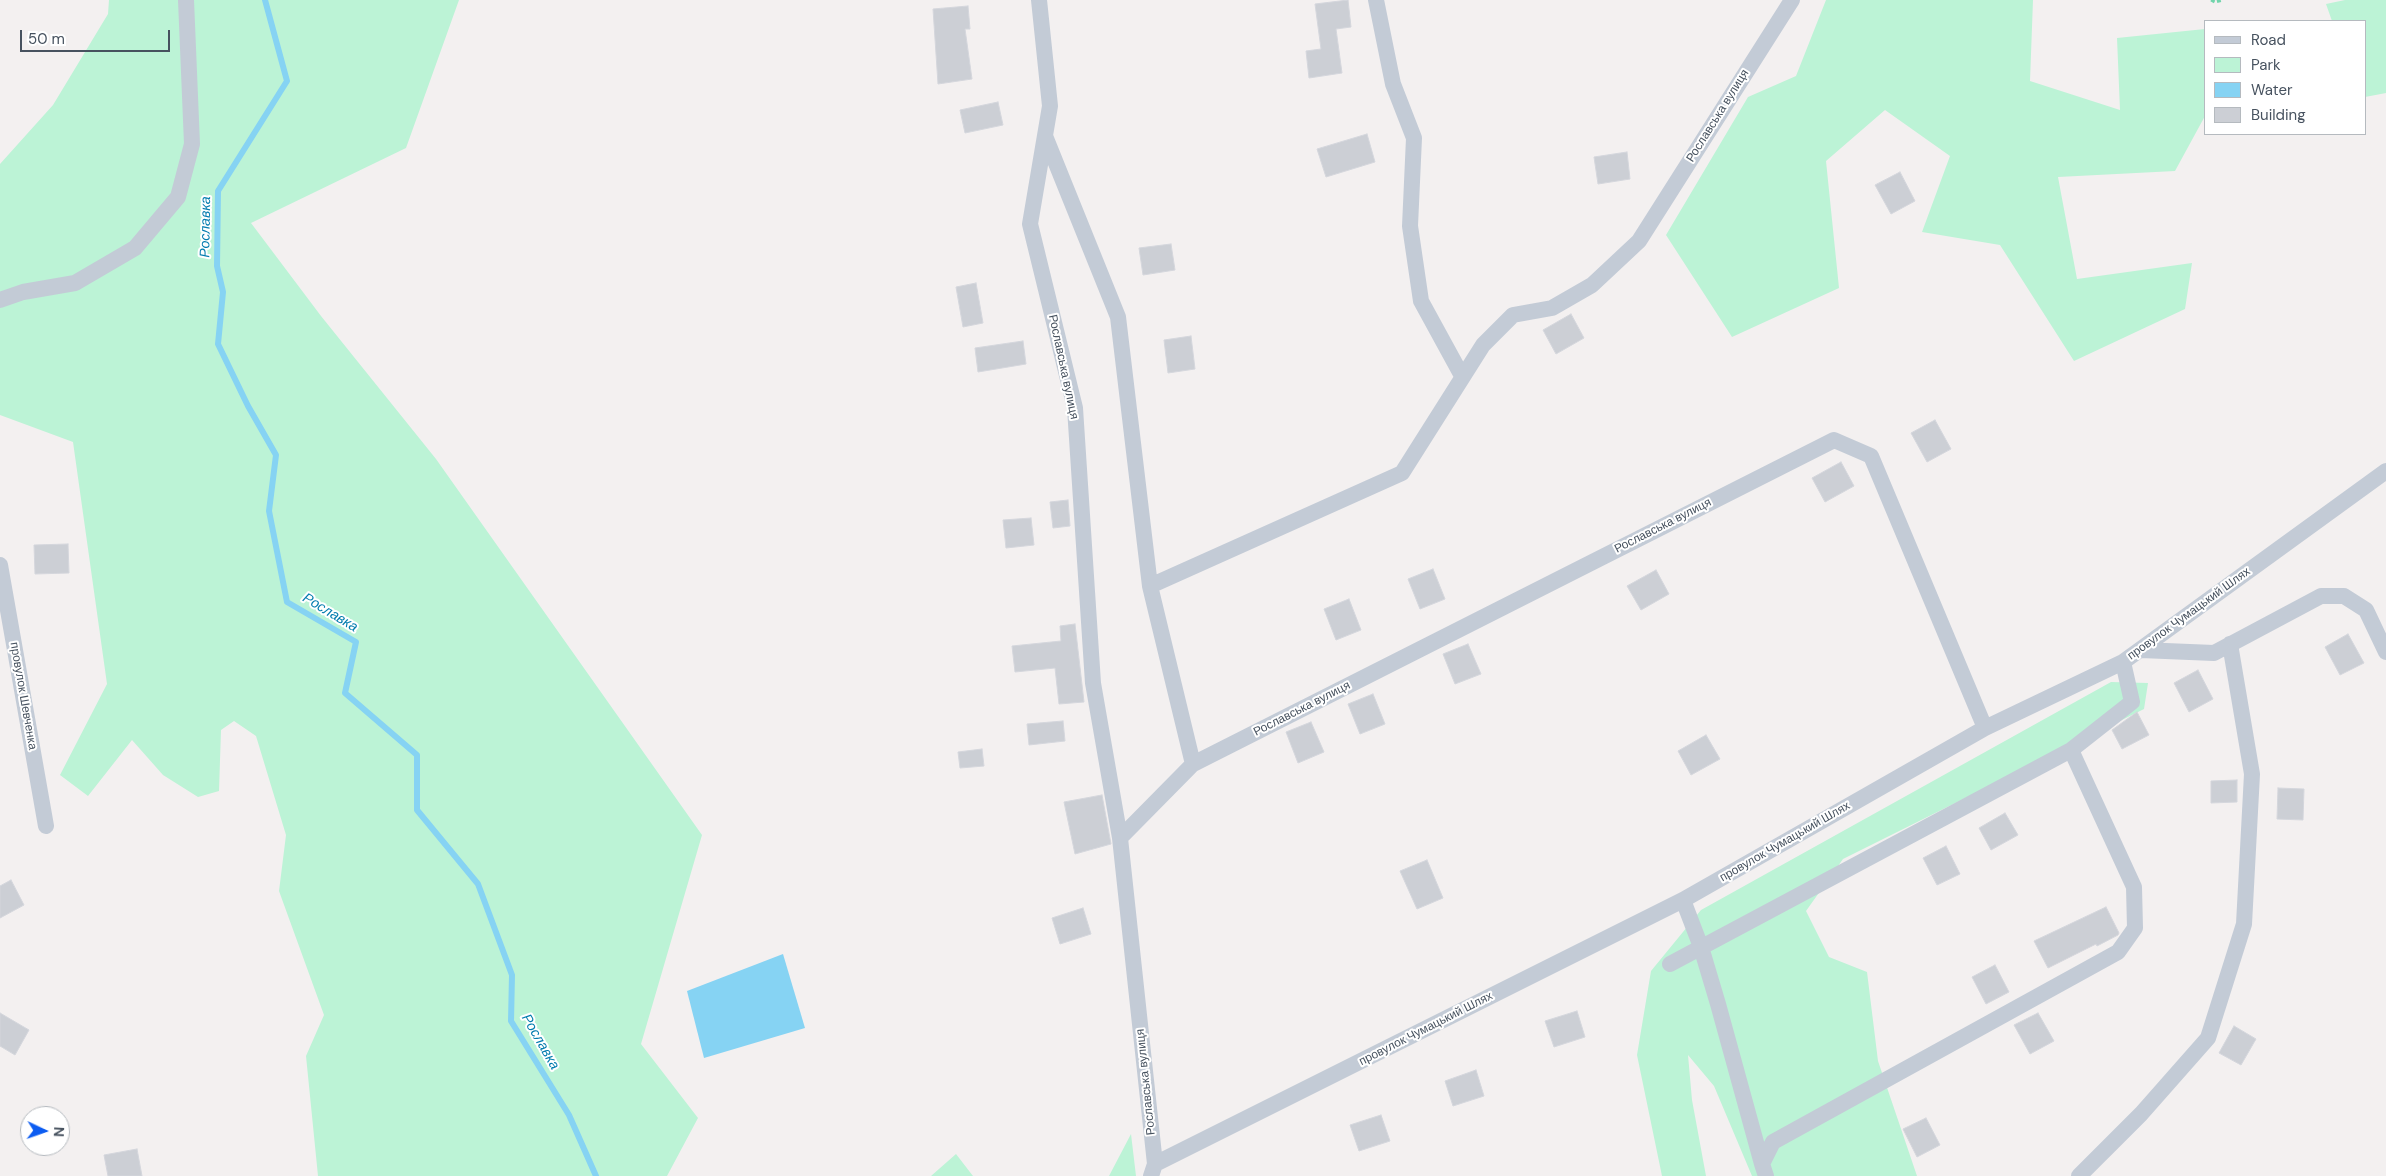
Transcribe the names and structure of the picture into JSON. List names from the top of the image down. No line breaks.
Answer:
{"streets":{"street":["Рославська вулиця","провулок Чумацький Шлях","провулок Шевченка"]},"crossings":[["Рославська вулиця","провулок Чумацький Шлях"]],"water":["Рославка"],"legend":["Road","Park","Water","Building"],"scale_bar":"50 m","north":"right"}
